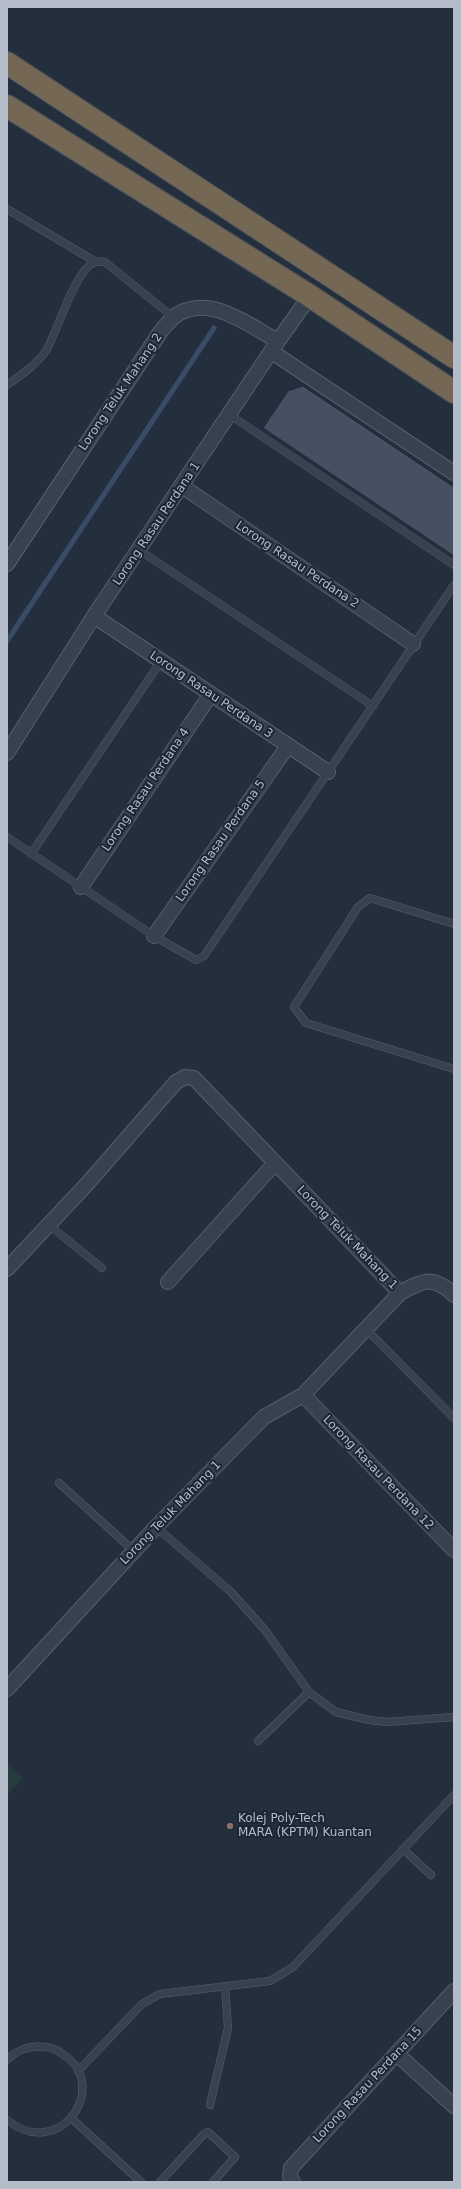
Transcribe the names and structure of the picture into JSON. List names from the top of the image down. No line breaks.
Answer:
{"streets":{"street":["Lorong Teluk Mahang 2","Lorong Rasau Perdana 1","Lorong Rasau Perdana 2","Lorong Rasau Perdana 3","Lorong Rasau Perdana 4","Lorong Rasau Perdana 5","Lorong Teluk Mahang 1","Lorong Rasau Perdana 12","Lorong Rasau Perdana 15"]},"crossings":[["Lorong Teluk Mahang 2","Lorong Rasau Perdana 1"],["Lorong Rasau Perdana 1","Lorong Rasau Perdana 2"],["Lorong Rasau Perdana 1","Lorong Rasau Perdana 3"],["Lorong Rasau Perdana 3","Lorong Rasau Perdana 4"],["Lorong Rasau Perdana 3","Lorong Rasau Perdana 5"],["Lorong Teluk Mahang 1","Lorong Rasau Perdana 12"]],"places":["Kolej Poly-Tech MARA (KPTM) Kuantan"]}
